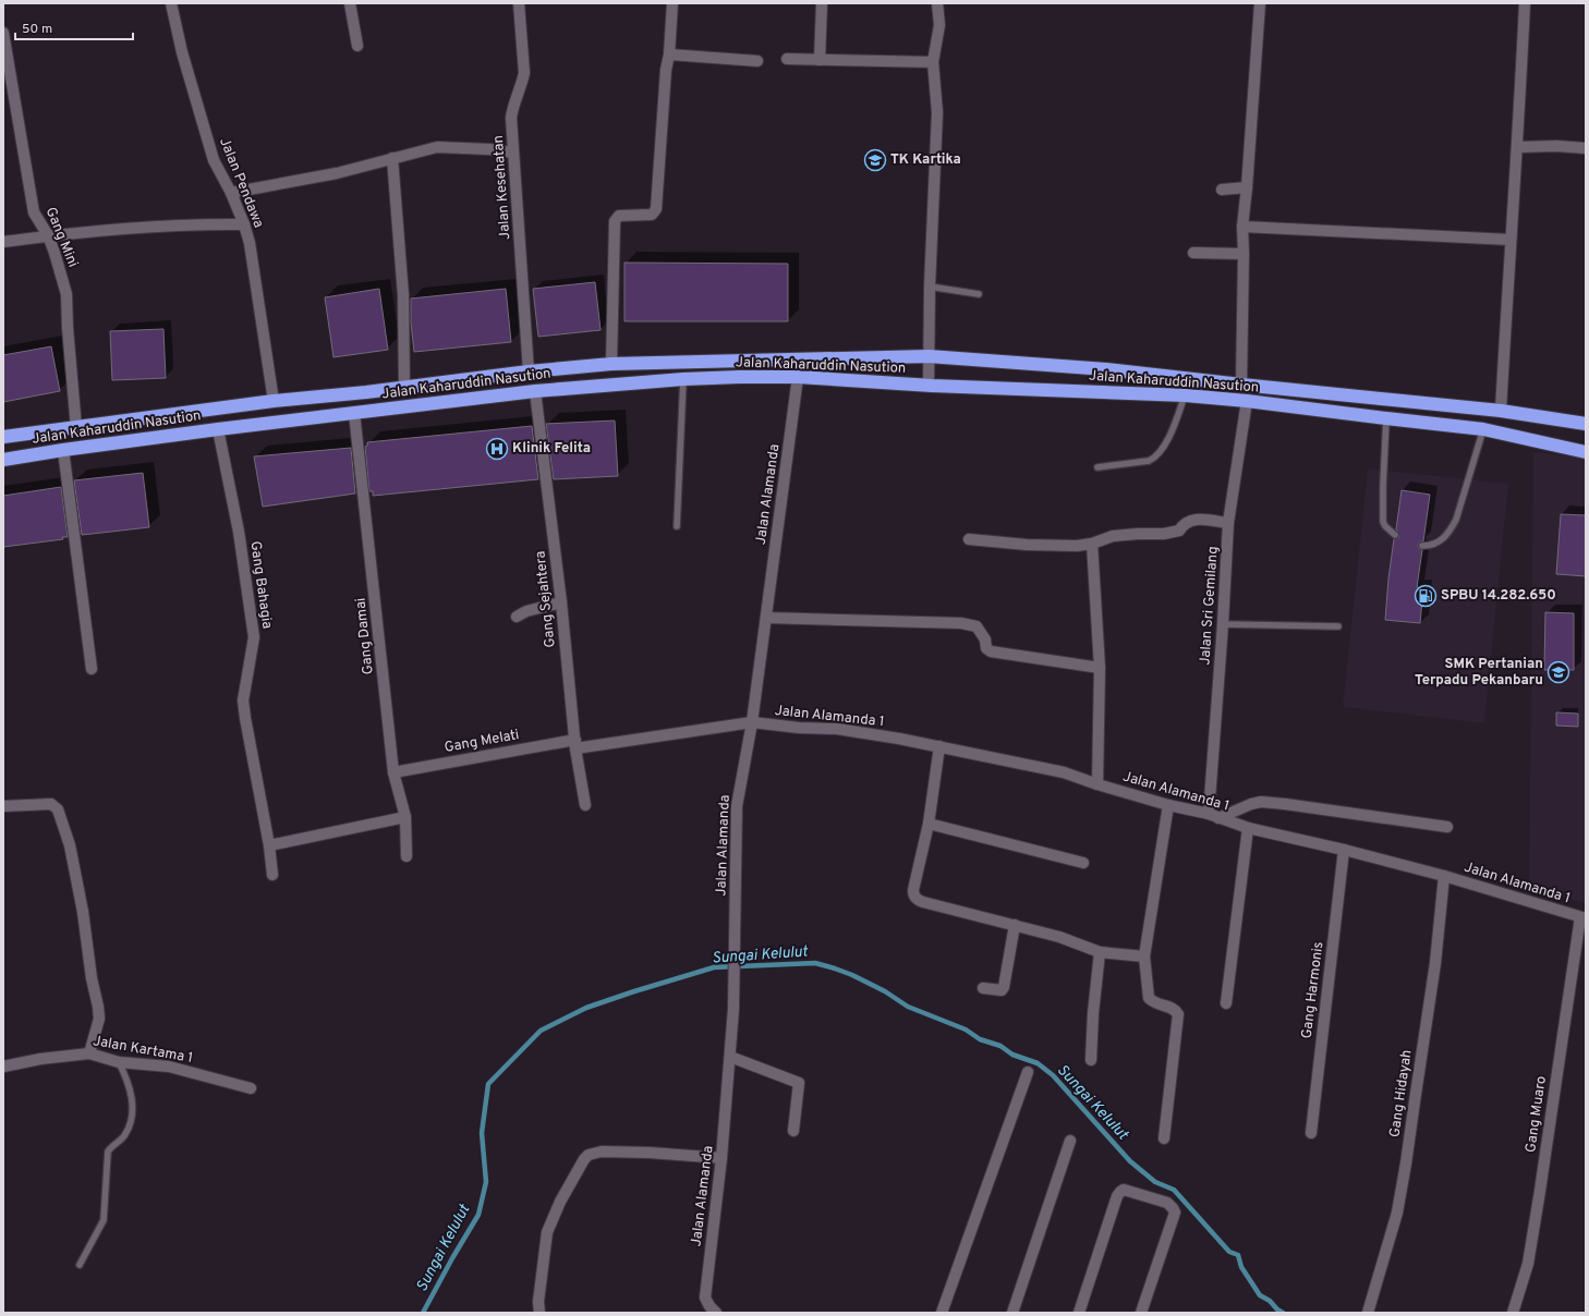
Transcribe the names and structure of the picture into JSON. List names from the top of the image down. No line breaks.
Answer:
{"streets":{"highway":["Jalan Kaharuddin Nasution"],"street":["Jalan Pendawa","Jalan Kesehatan","Gang Mini","Jalan Alamanda","Gang Bahagia","Gang Sejahtera","Jalan Sri Gemilang","Gang Damai","Jalan Alamanda 1","Gang Melati","Gang Harmonis","Jalan Kartama 1","Gang Hidayah","Gang Muaro"]},"crossings":[["Jalan Pendawa","Jalan Kaharuddin Nasution"],["Jalan Kesehatan","Jalan Kaharuddin Nasution"],["Gang Mini","Jalan Kaharuddin Nasution"],["Jalan Kaharuddin Nasution","Jalan Alamanda"],["Jalan Kaharuddin Nasution","Gang Bahagia"],["Jalan Kaharuddin Nasution","Gang Sejahtera"],["Jalan Kaharuddin Nasution","Jalan Sri Gemilang"],["Jalan Kaharuddin Nasution","Gang Damai"],["Jalan Alamanda","Jalan Alamanda 1"],["Jalan Alamanda","Gang Melati"],["Gang Sejahtera","Gang Melati"],["Jalan Sri Gemilang","Jalan Alamanda 1"],["Gang Damai","Gang Melati"],["Jalan Alamanda 1","Gang Melati"],["Jalan Alamanda 1","Gang Harmonis"],["Jalan Alamanda 1","Gang Hidayah"],["Jalan Alamanda 1","Gang Muaro"]],"water":["Sungai Kelulut"],"places":{"school or university":["TK Kartika","SMK Pertanian Terpadu Pekanbaru"],"hospital":["Klinik Felita"],"fuel station":["SPBU 14.282.650"]},"scale_bar":"50 m"}
